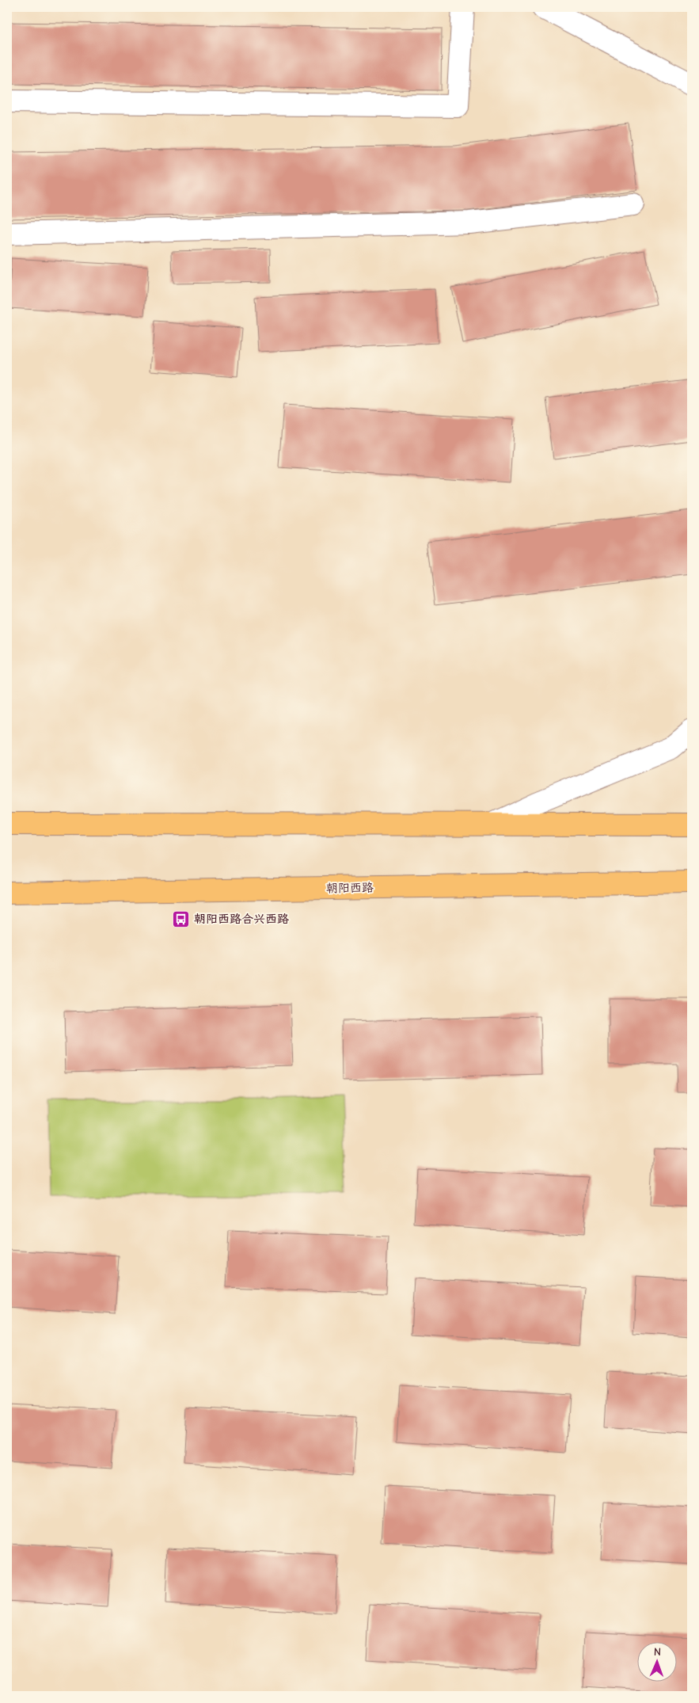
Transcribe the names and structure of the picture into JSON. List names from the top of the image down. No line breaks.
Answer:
{"streets":{"main road":["朝阳西路"]},"places":{"bus stop":["朝阳西路合兴西路"]},"north":"top"}
